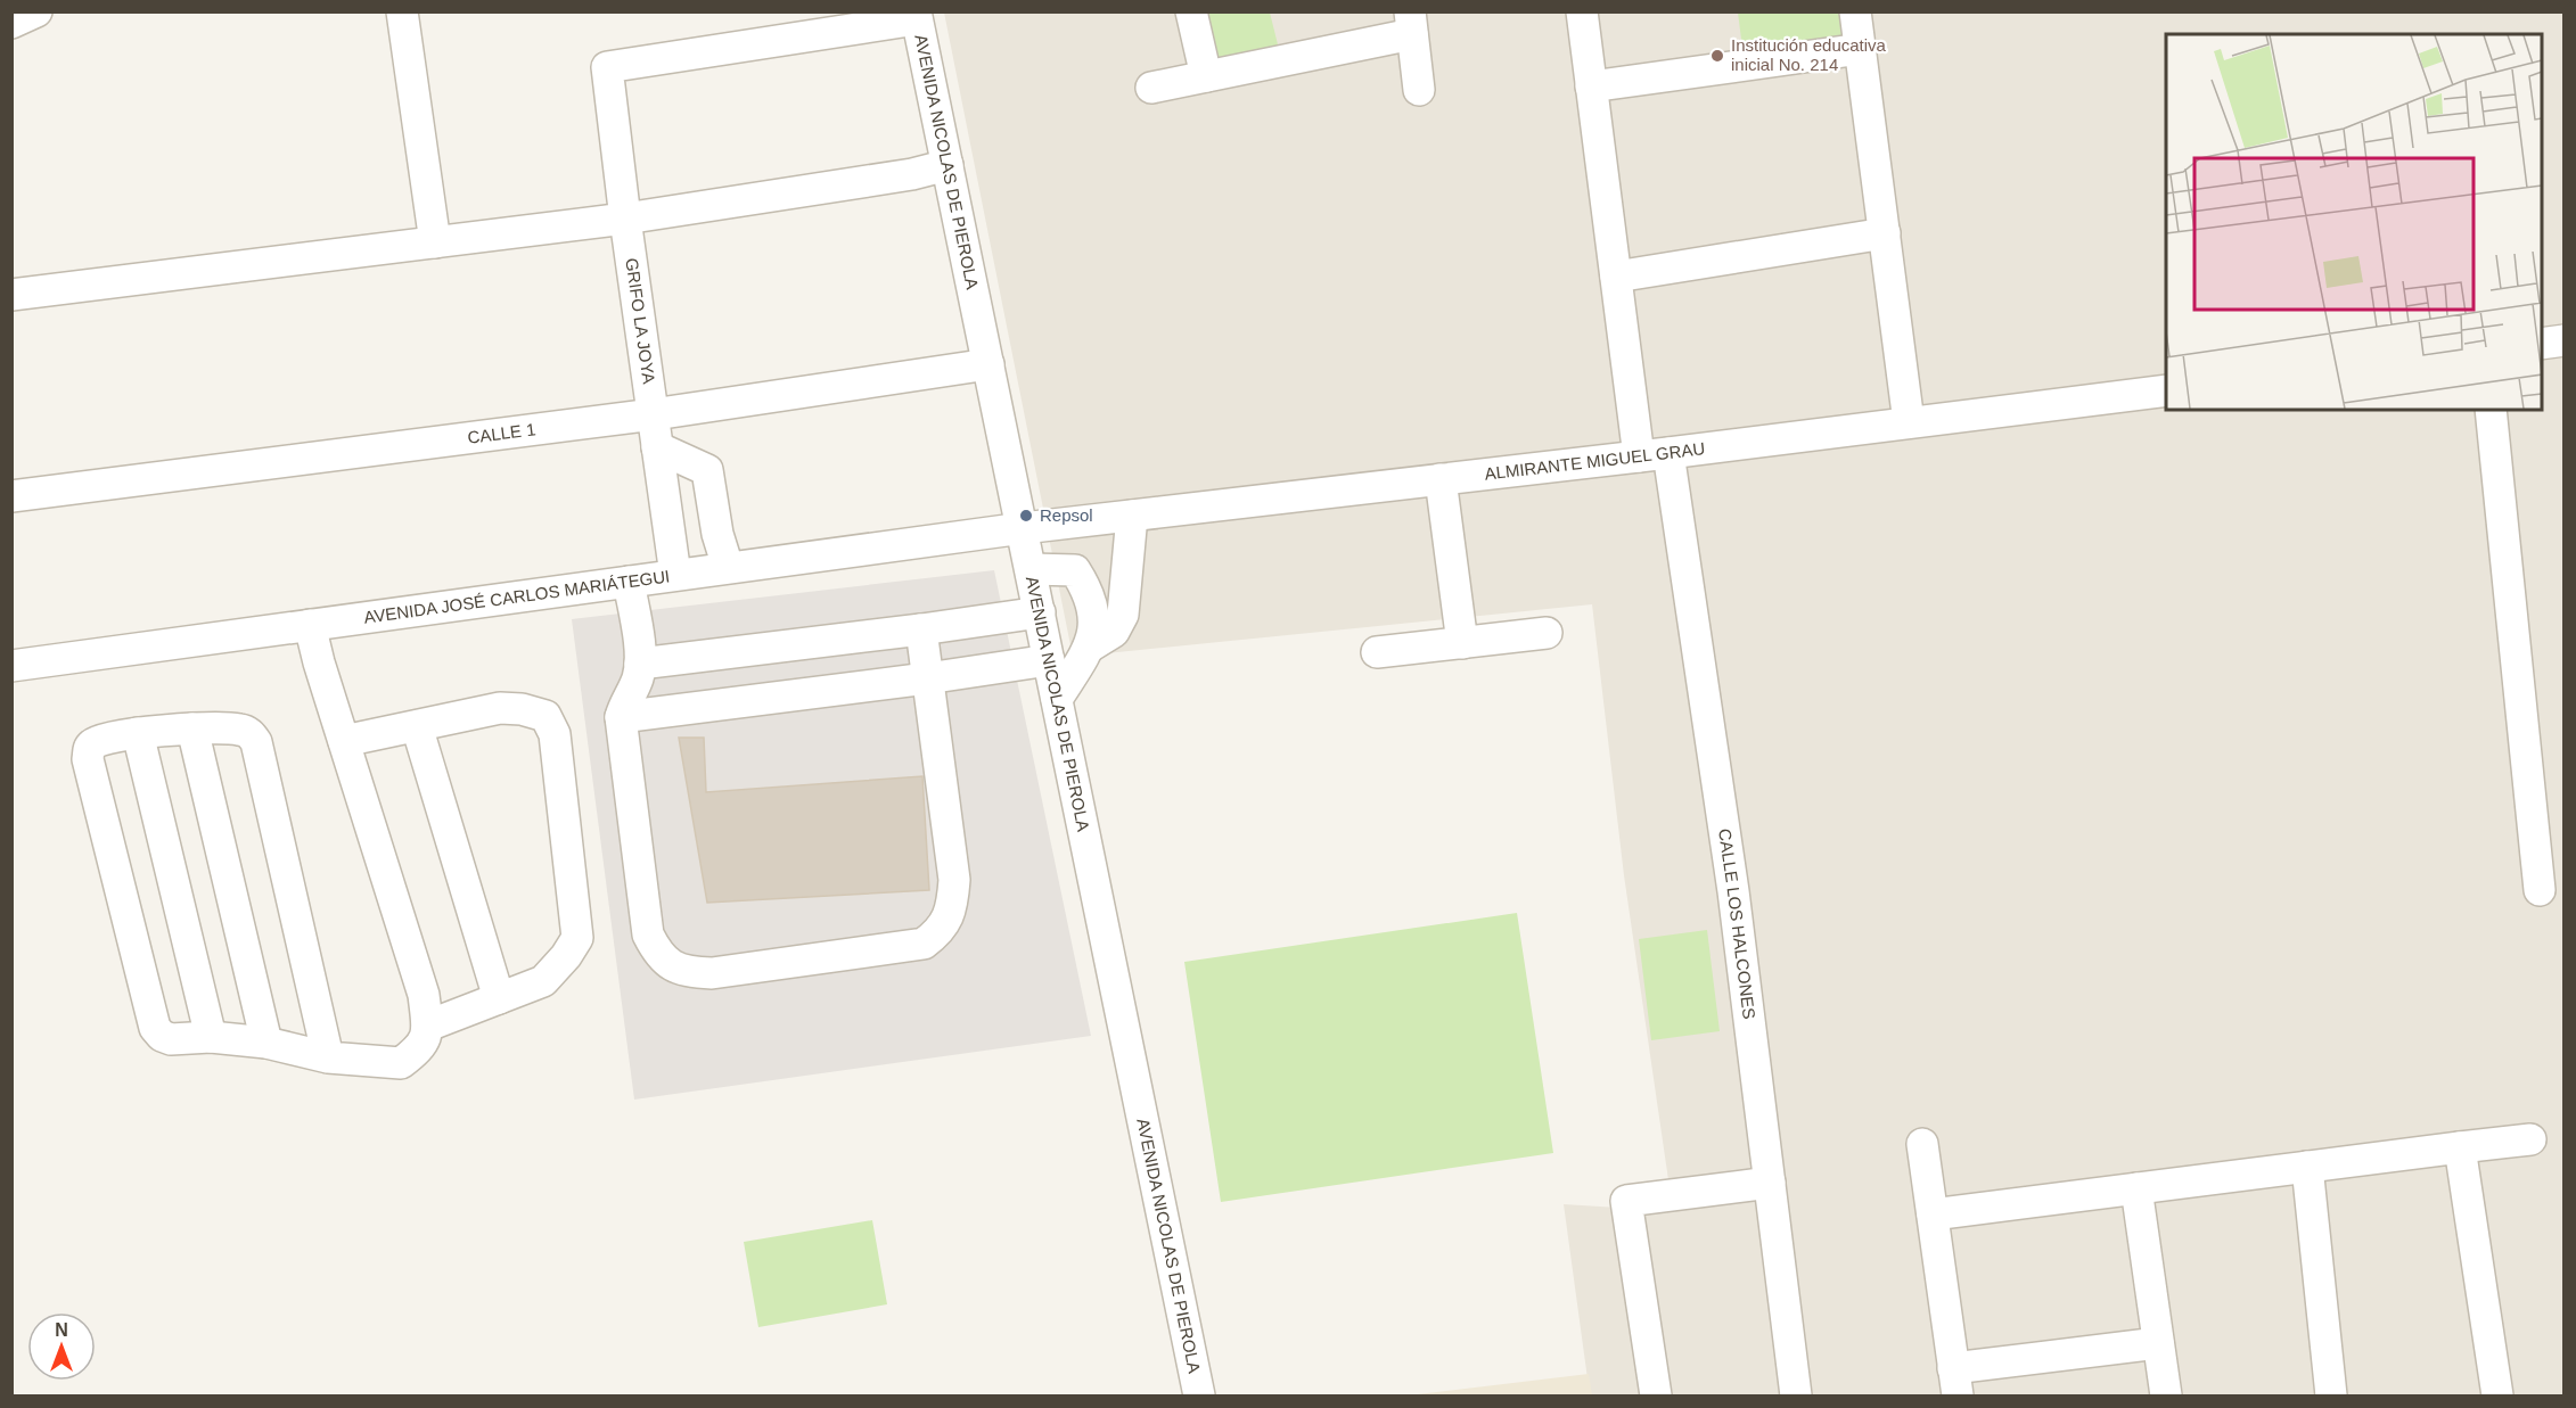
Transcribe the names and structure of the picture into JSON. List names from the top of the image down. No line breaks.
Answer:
{"streets":{"street":["AVENIDA NICOLAS DE PIEROLA","GRIFO LA JOYA","CALLE 1","ALMIRANTE MIGUEL GRAU","AVENIDA JOSÉ CARLOS MARIÁTEGUI","CALLE LOS HALCONES"]},"crossings":[["AVENIDA NICOLAS DE PIEROLA","GRIFO LA JOYA"],["AVENIDA NICOLAS DE PIEROLA","CALLE 1"],["AVENIDA NICOLAS DE PIEROLA","ALMIRANTE MIGUEL GRAU"],["AVENIDA NICOLAS DE PIEROLA","AVENIDA JOSÉ CARLOS MARIÁTEGUI"],["GRIFO LA JOYA","CALLE 1"],["GRIFO LA JOYA","AVENIDA JOSÉ CARLOS MARIÁTEGUI"],["ALMIRANTE MIGUEL GRAU","AVENIDA JOSÉ CARLOS MARIÁTEGUI"],["ALMIRANTE MIGUEL GRAU","CALLE LOS HALCONES"]],"places":["Institución educativa inicial No. 214","Repsol"],"north":"top"}
